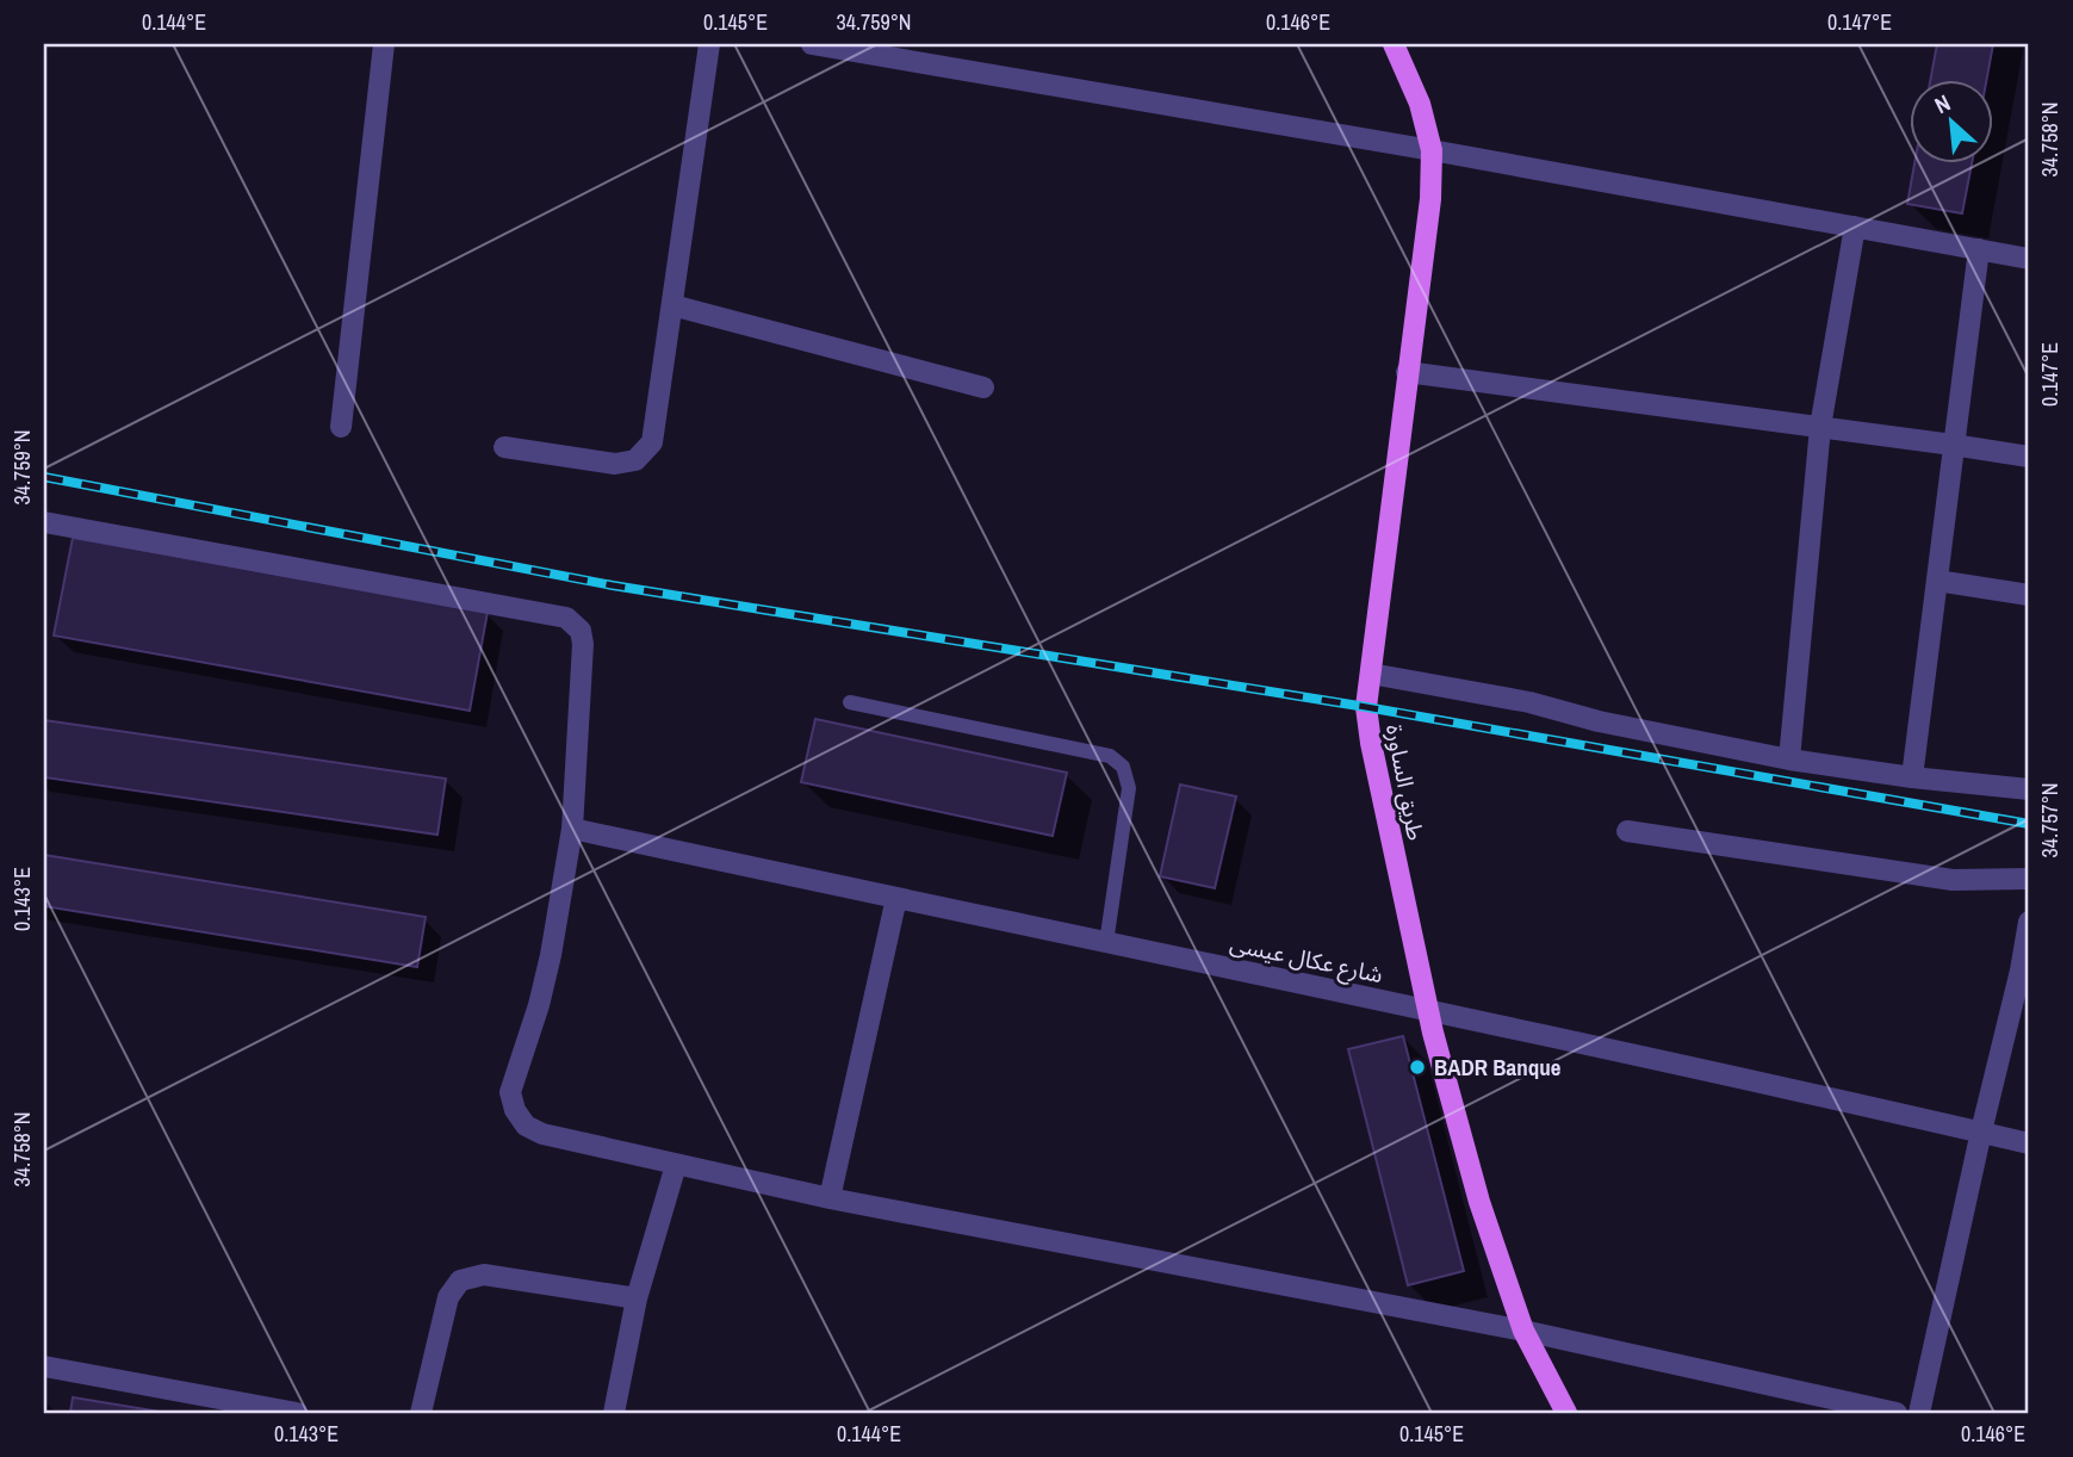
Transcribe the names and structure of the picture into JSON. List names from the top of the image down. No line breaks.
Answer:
{"streets":{"main road":["طريق الساورة"],"street":["شارع عكال عيسى"]},"crossings":[["طريق الساورة","شارع عكال عيسى"]],"places":["BADR Banque"],"north":"top left","coordinates":["0.144°E","0.145°E","34.759°N","0.146°E","0.147°E","34.758°N","34.757°N","0.143°E"]}
